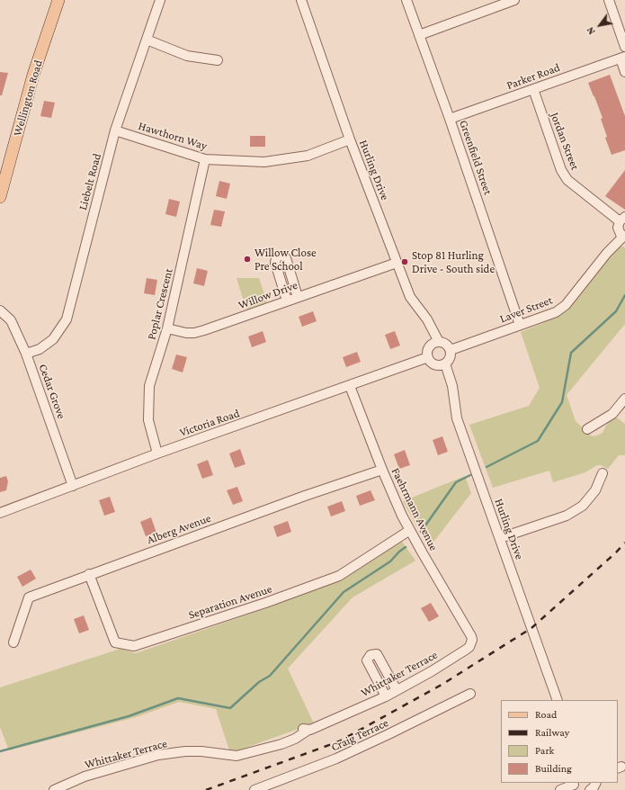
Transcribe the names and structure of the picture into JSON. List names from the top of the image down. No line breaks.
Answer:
{"streets":{"main road":["Wellington Road"],"street":["Parker Road","Hawthorn Way","Jordan Street","Greenfield Street","Hurling Drive","Liebelt Road","Willow Drive","Poplar Crescent","Laver Street","Cedar Grove","Victoria Road","Faehrmann Avenue","Alberg Avenue","Separation Avenue","Whittaker Terrace","Craig Terrace"]},"crossings":[["Parker Road","Jordan Street"],["Parker Road","Greenfield Street"],["Hawthorn Way","Hurling Drive"],["Hawthorn Way","Liebelt Road"],["Hawthorn Way","Poplar Crescent"],["Greenfield Street","Laver Street"],["Hurling Drive","Willow Drive"],["Hurling Drive","Laver Street"],["Hurling Drive","Victoria Road"],["Liebelt Road","Cedar Grove"],["Willow Drive","Poplar Crescent"],["Poplar Crescent","Victoria Road"],["Laver Street","Victoria Road"],["Cedar Grove","Victoria Road"],["Victoria Road","Faehrmann Avenue"],["Faehrmann Avenue","Alberg Avenue"],["Faehrmann Avenue","Separation Avenue"],["Faehrmann Avenue","Whittaker Terrace"],["Alberg Avenue","Separation Avenue"]],"places":["Willow Close Pre School","Stop 81 Hurling Drive - South side"],"legend":["Road","Railway","Park","Building"],"north":"bottom left"}
